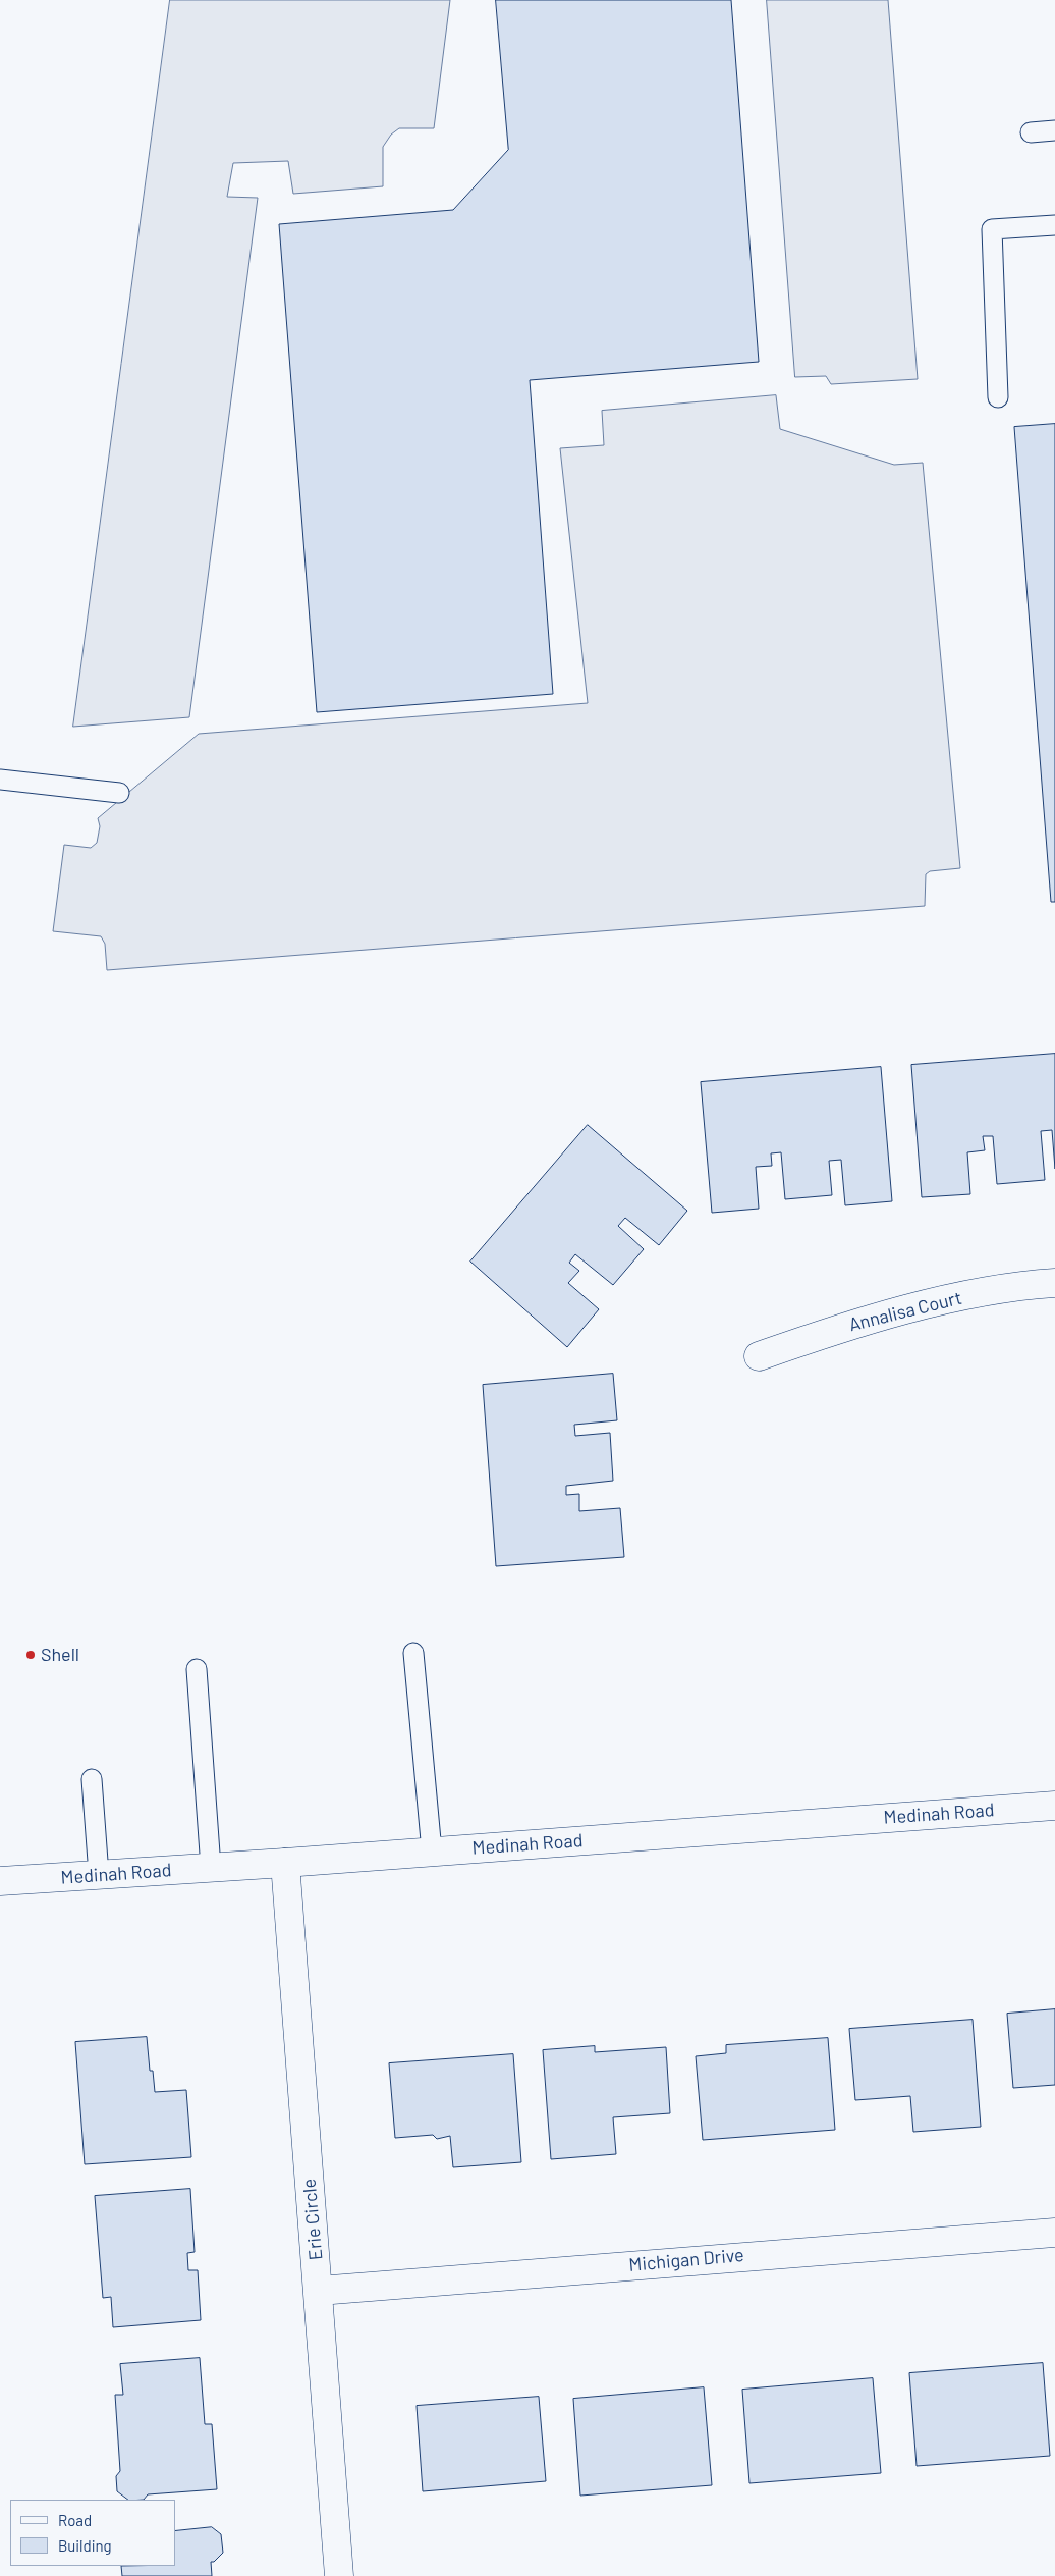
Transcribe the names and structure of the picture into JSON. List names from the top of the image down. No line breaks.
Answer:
{"streets":{"street":["Annalisa Court","Medinah Road","Erie Circle","Michigan Drive"]},"crossings":[["Medinah Road","Erie Circle"],["Erie Circle","Michigan Drive"]],"places":["Shell"],"legend":["Road","Building"]}
